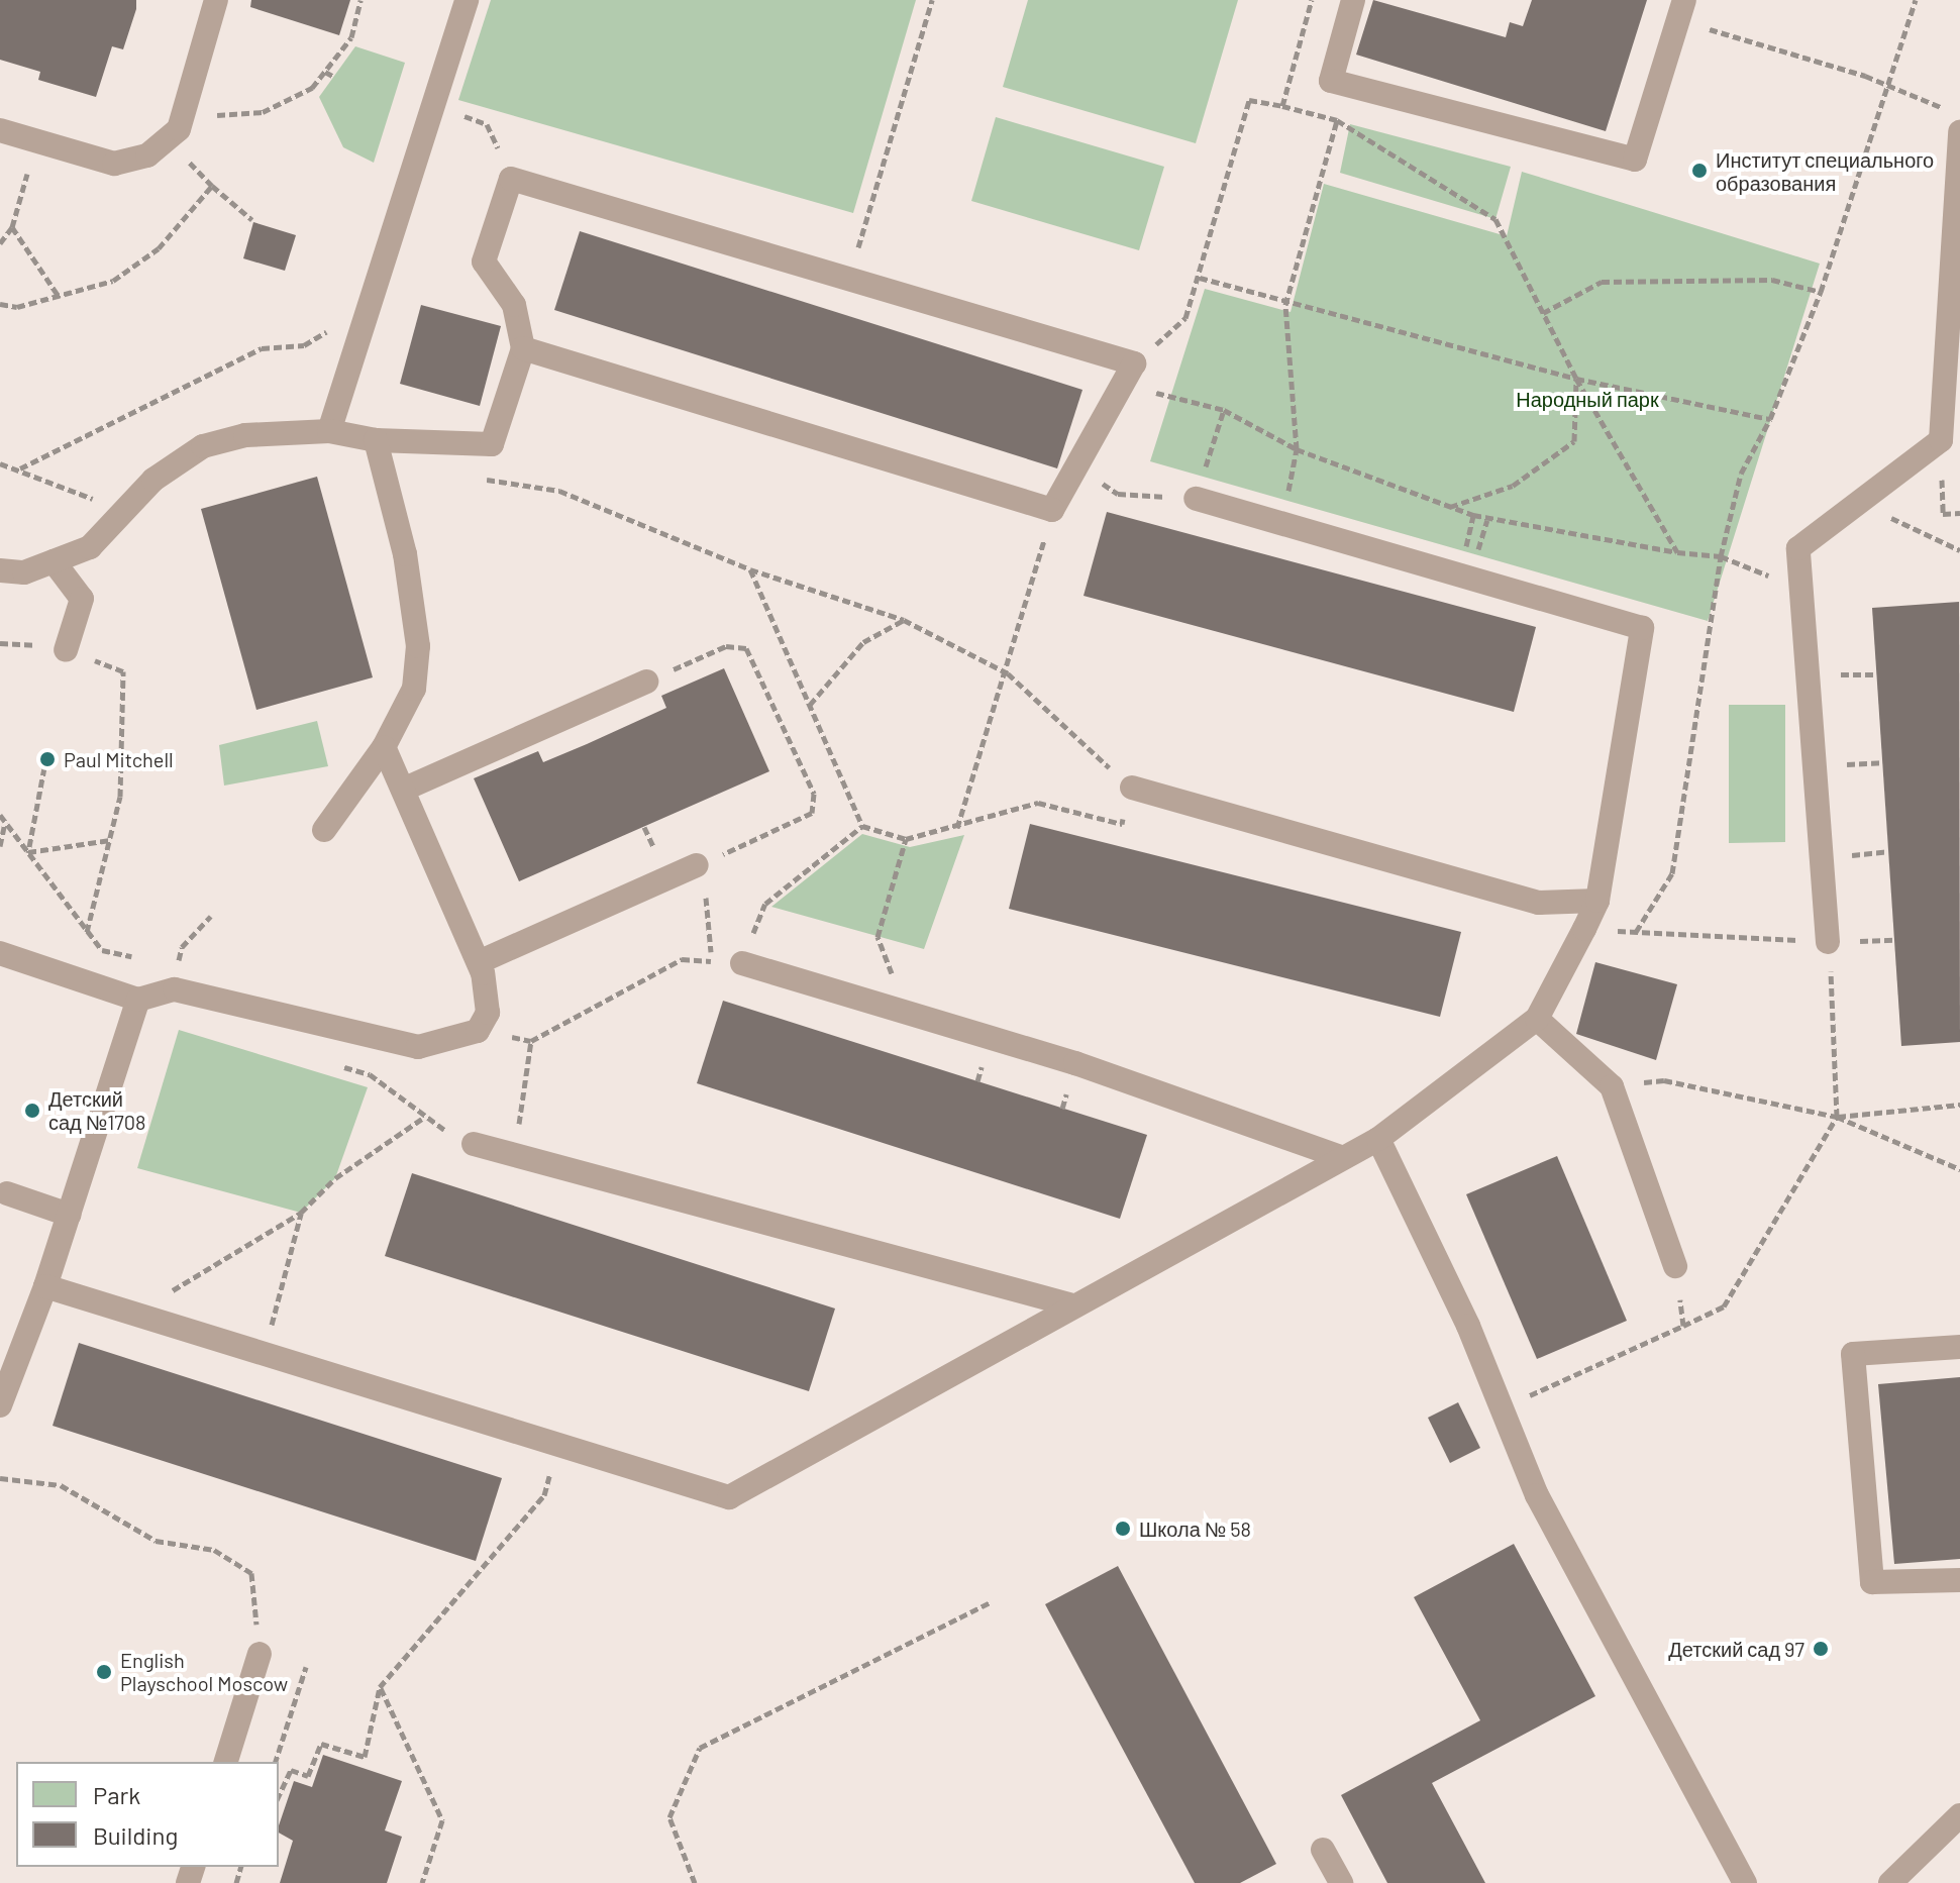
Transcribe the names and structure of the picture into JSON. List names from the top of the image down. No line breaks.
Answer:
{"parks":["Народный парк"],"places":["Институт специального образования","Paul Mitchell","Детский сад №1708","Школа № 58","Детский сад 97","English Playschool Moscow"],"legend":["Park","Building"]}
